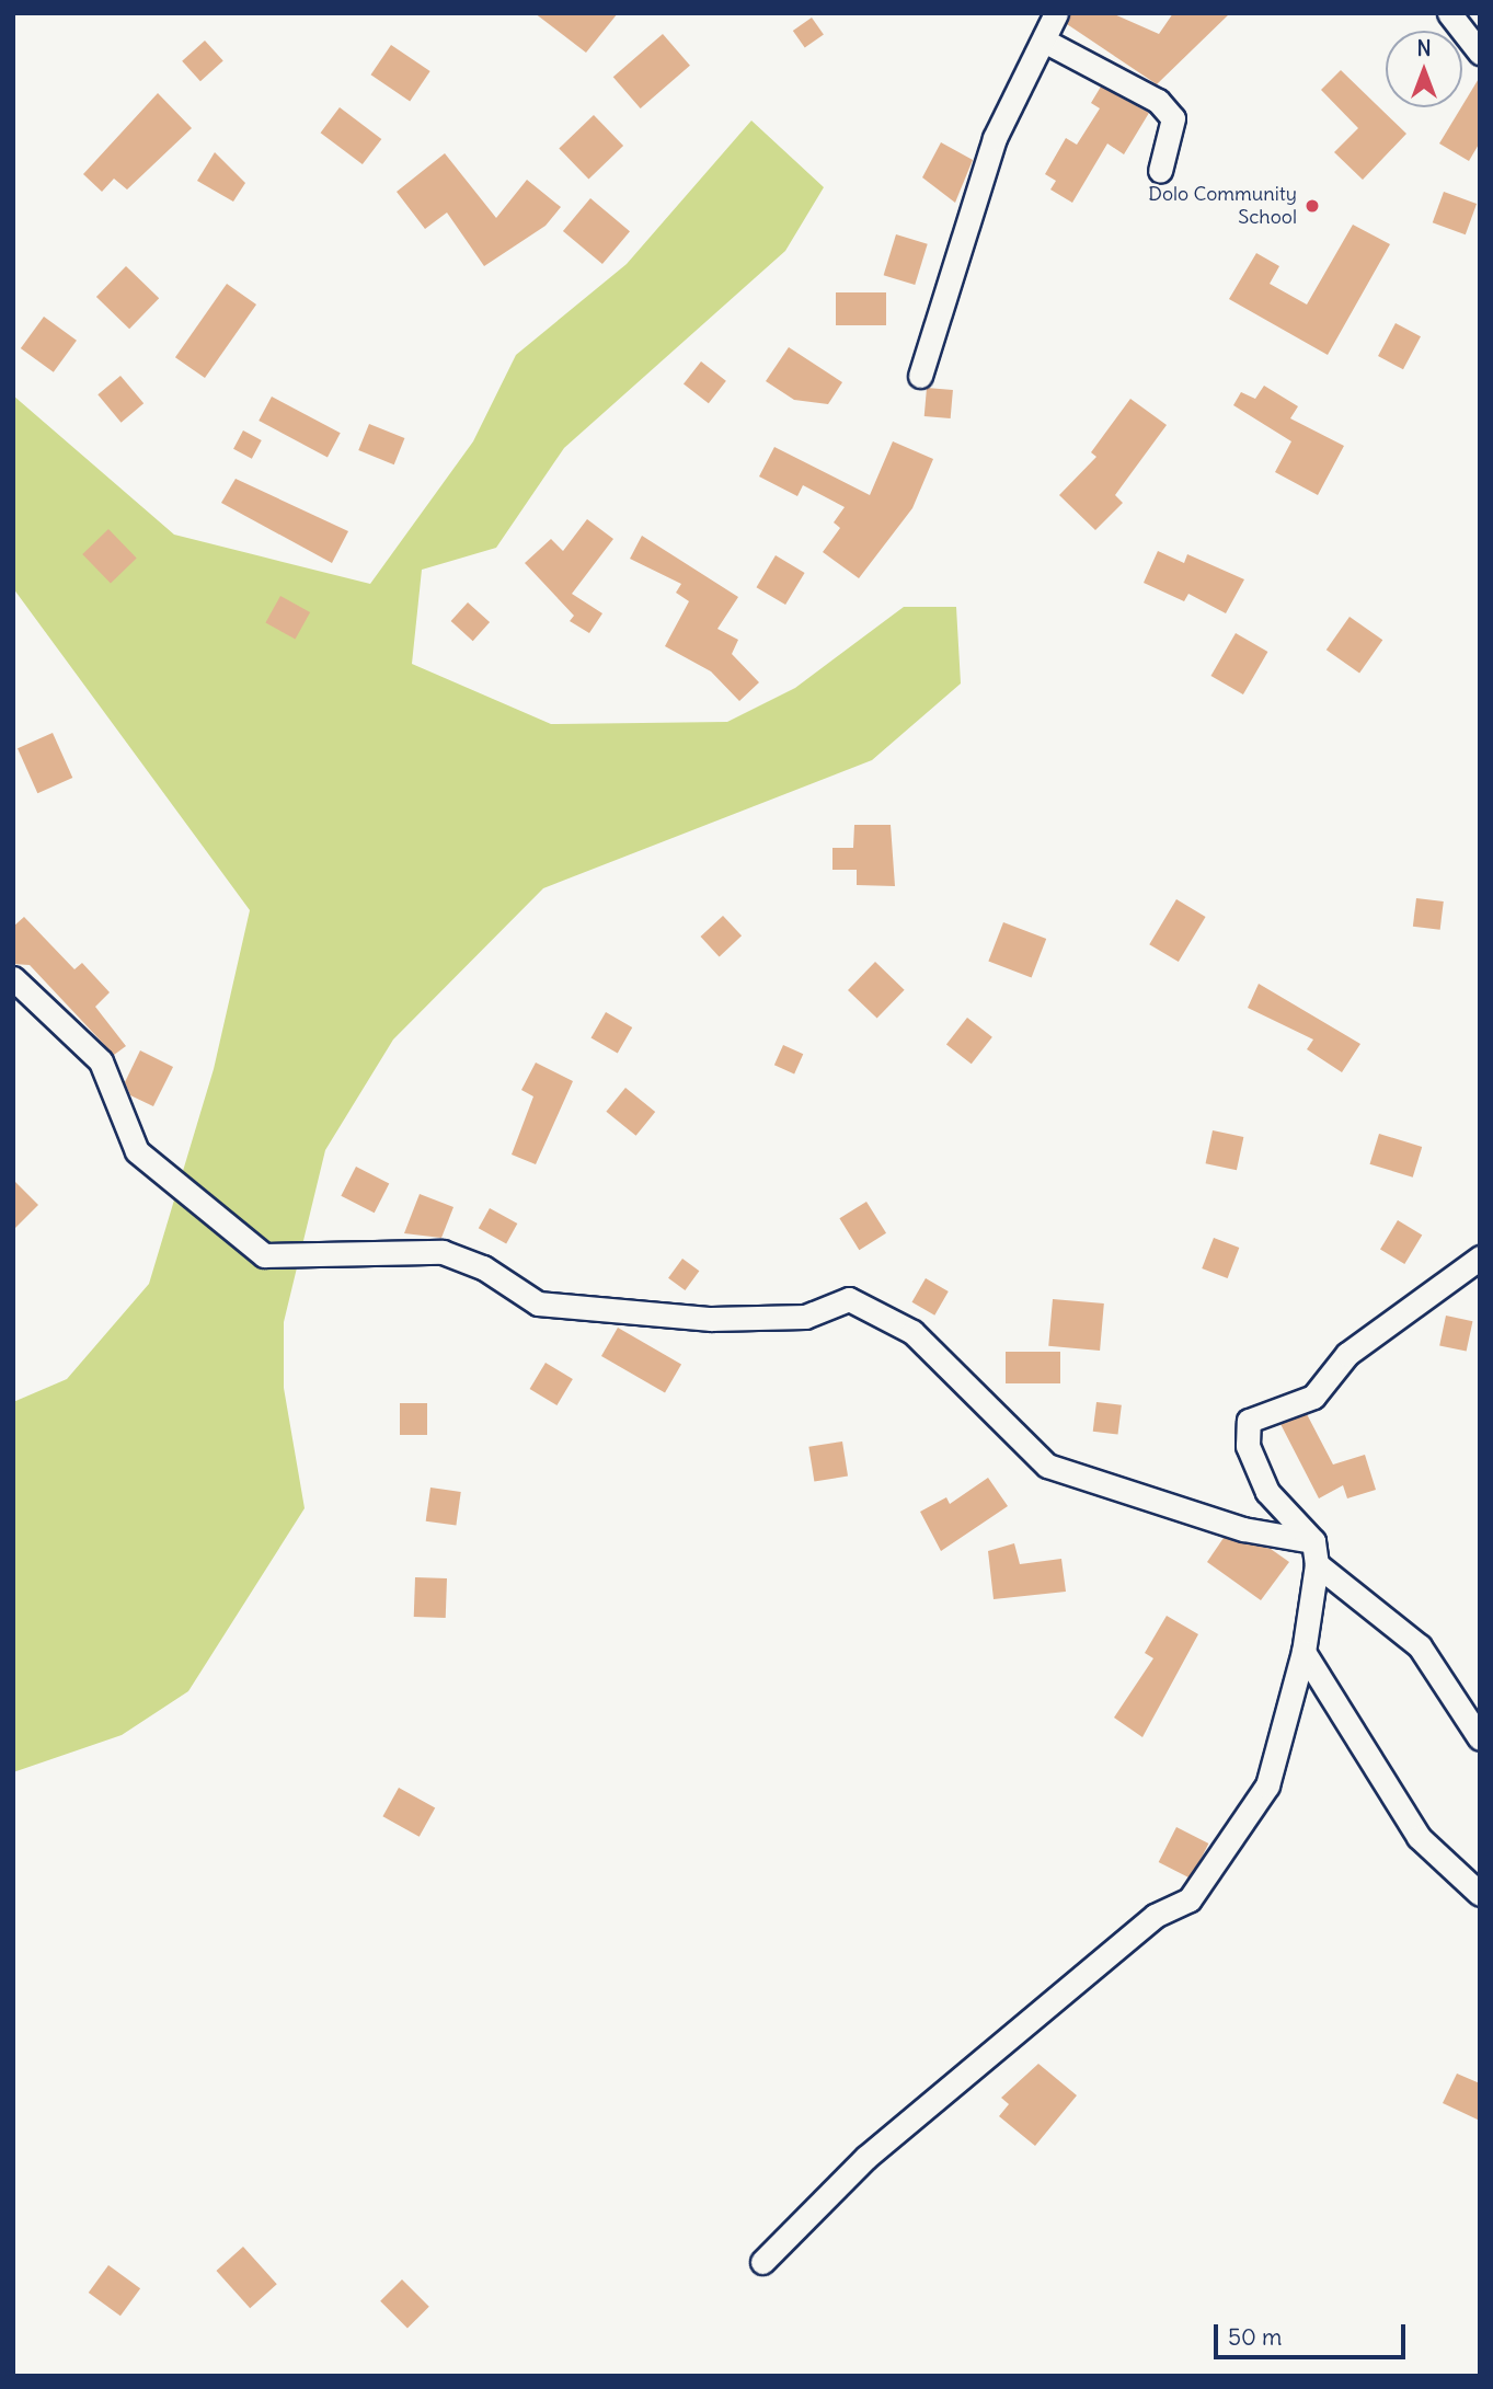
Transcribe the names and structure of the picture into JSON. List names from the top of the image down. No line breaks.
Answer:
{"places":["Dolo Community School"],"scale_bar":"50 m","north":"top"}
